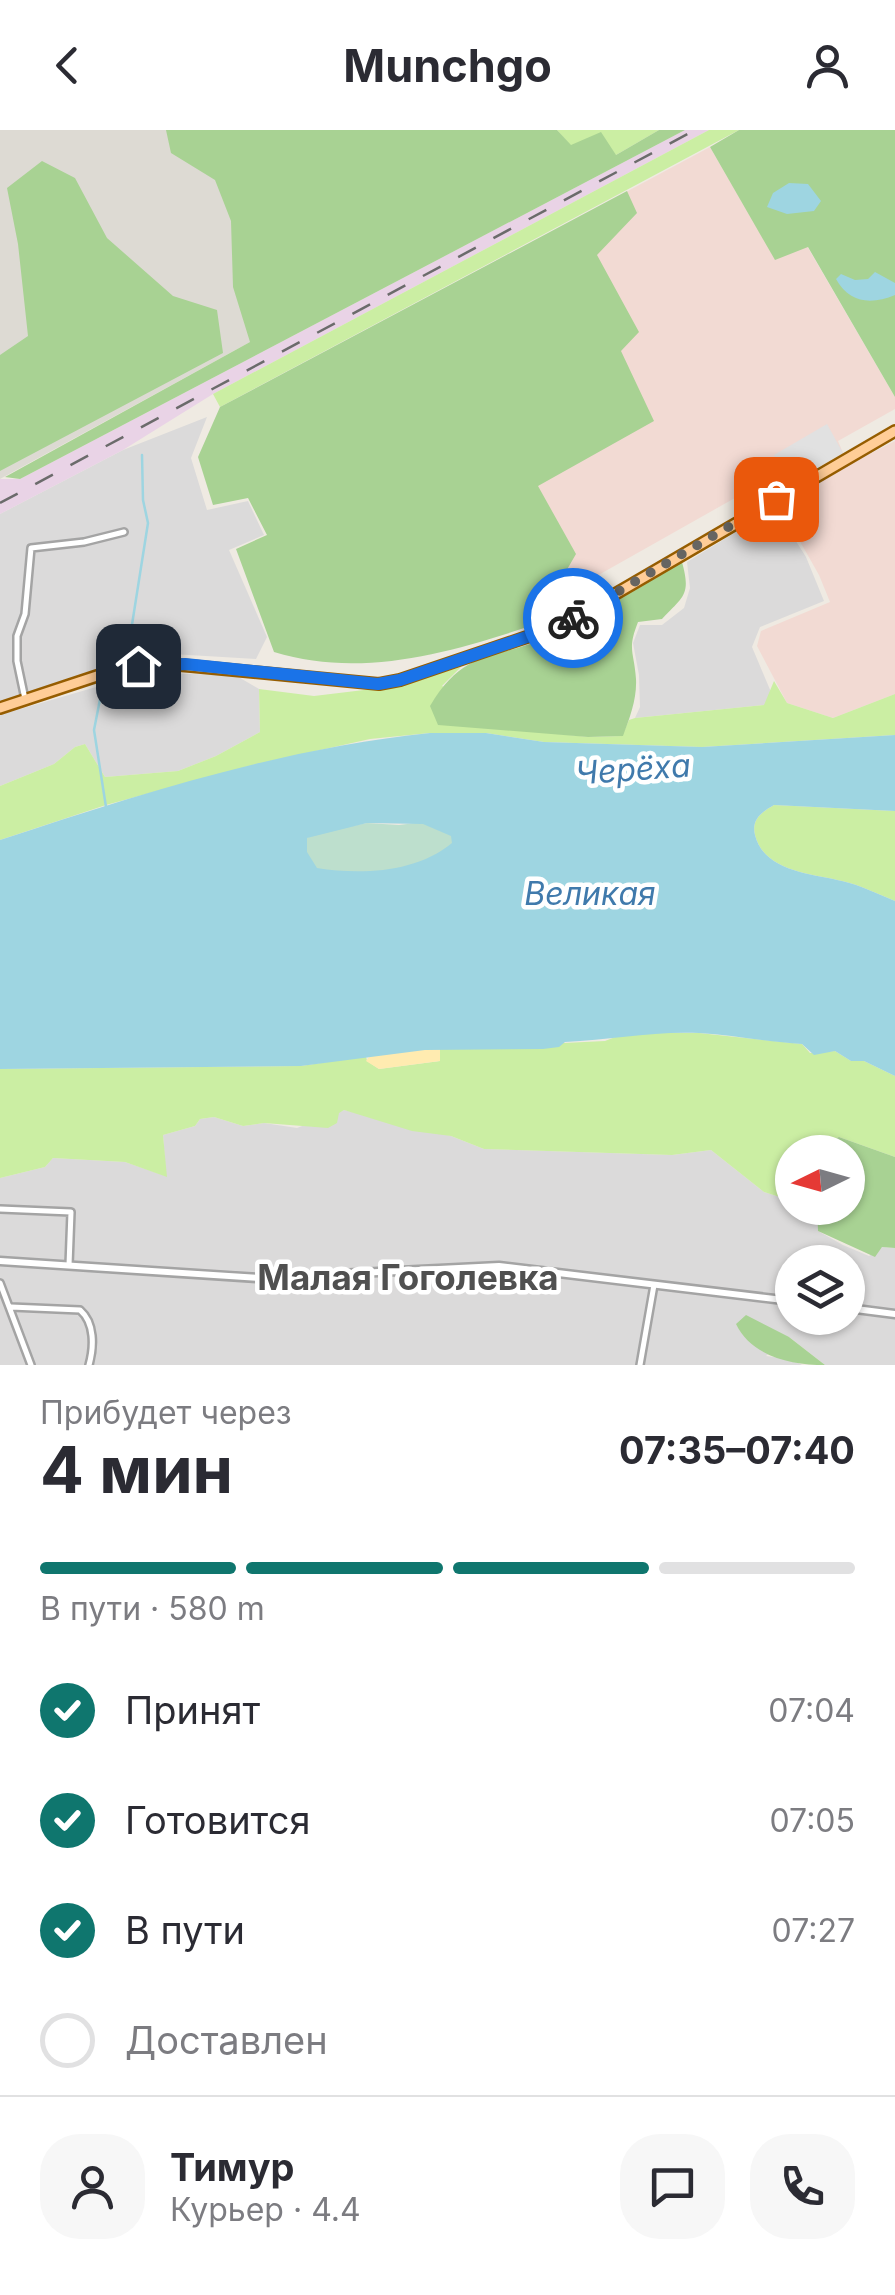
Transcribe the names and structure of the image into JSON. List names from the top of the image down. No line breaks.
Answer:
{"districts":["Малая Гоголевка"],"water":["Черёха","Великая"],"north":"left","page":{"header":"Munchgo","heading":["4 мин","Прибудет через","07:35–07:40"],"panel":["Тимур","Курьер · 4.4"],"bar":"В пути · 580 m","list":[["Принят","07:04"],["Готовится","07:05"],["В пути","07:27"],"Доставлен"]}}
